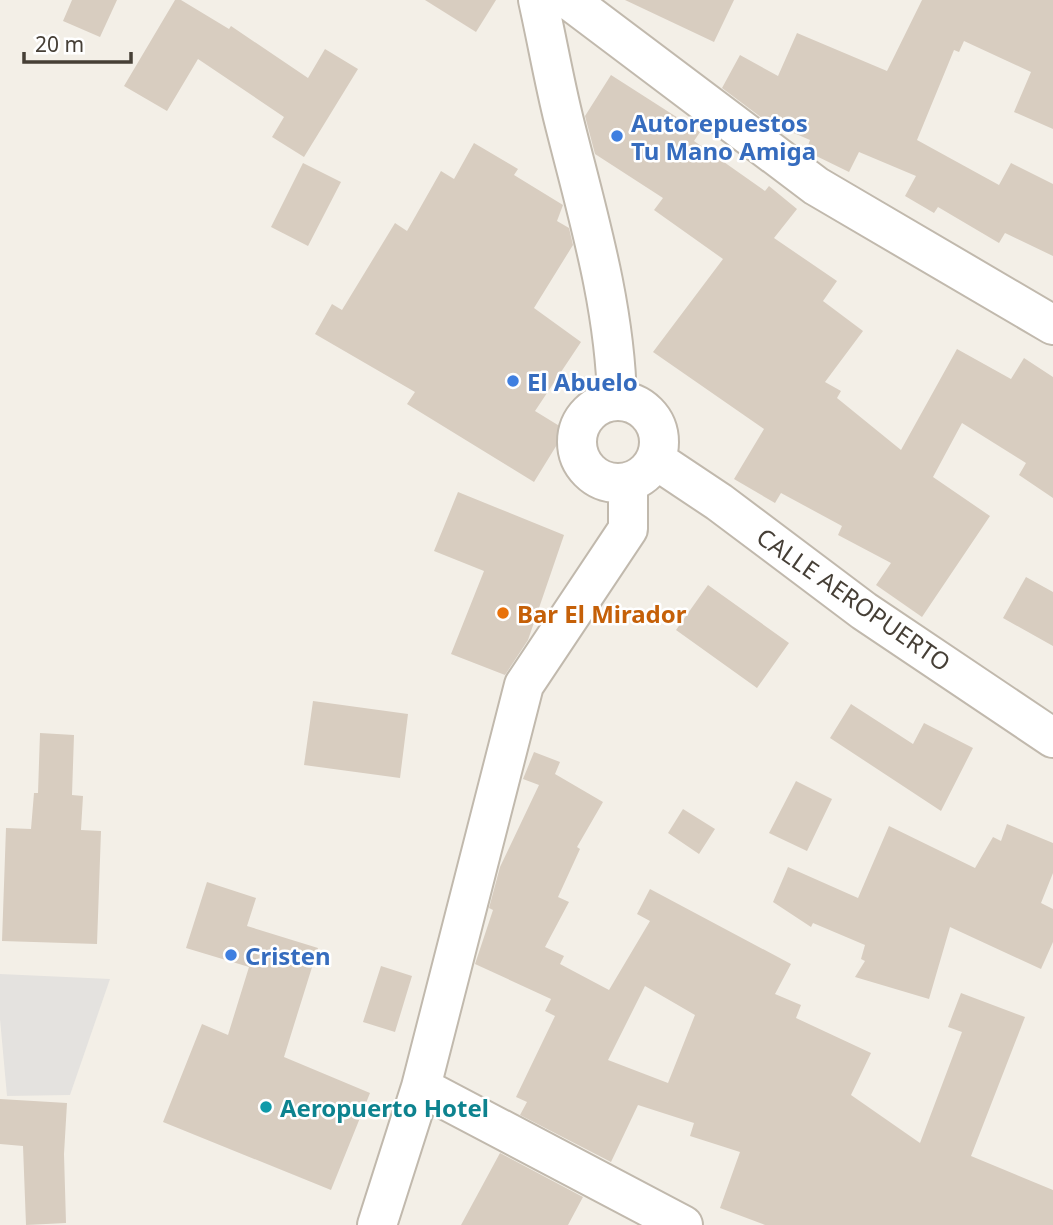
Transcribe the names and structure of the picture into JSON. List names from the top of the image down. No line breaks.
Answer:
{"streets":{"street":["CALLE AEROPUERTO"]},"places":["Autorepuestos Tu Mano Amiga","El Abuelo","Bar El Mirador","Cristen","Aeropuerto Hotel"],"scale_bar":"20 m"}
